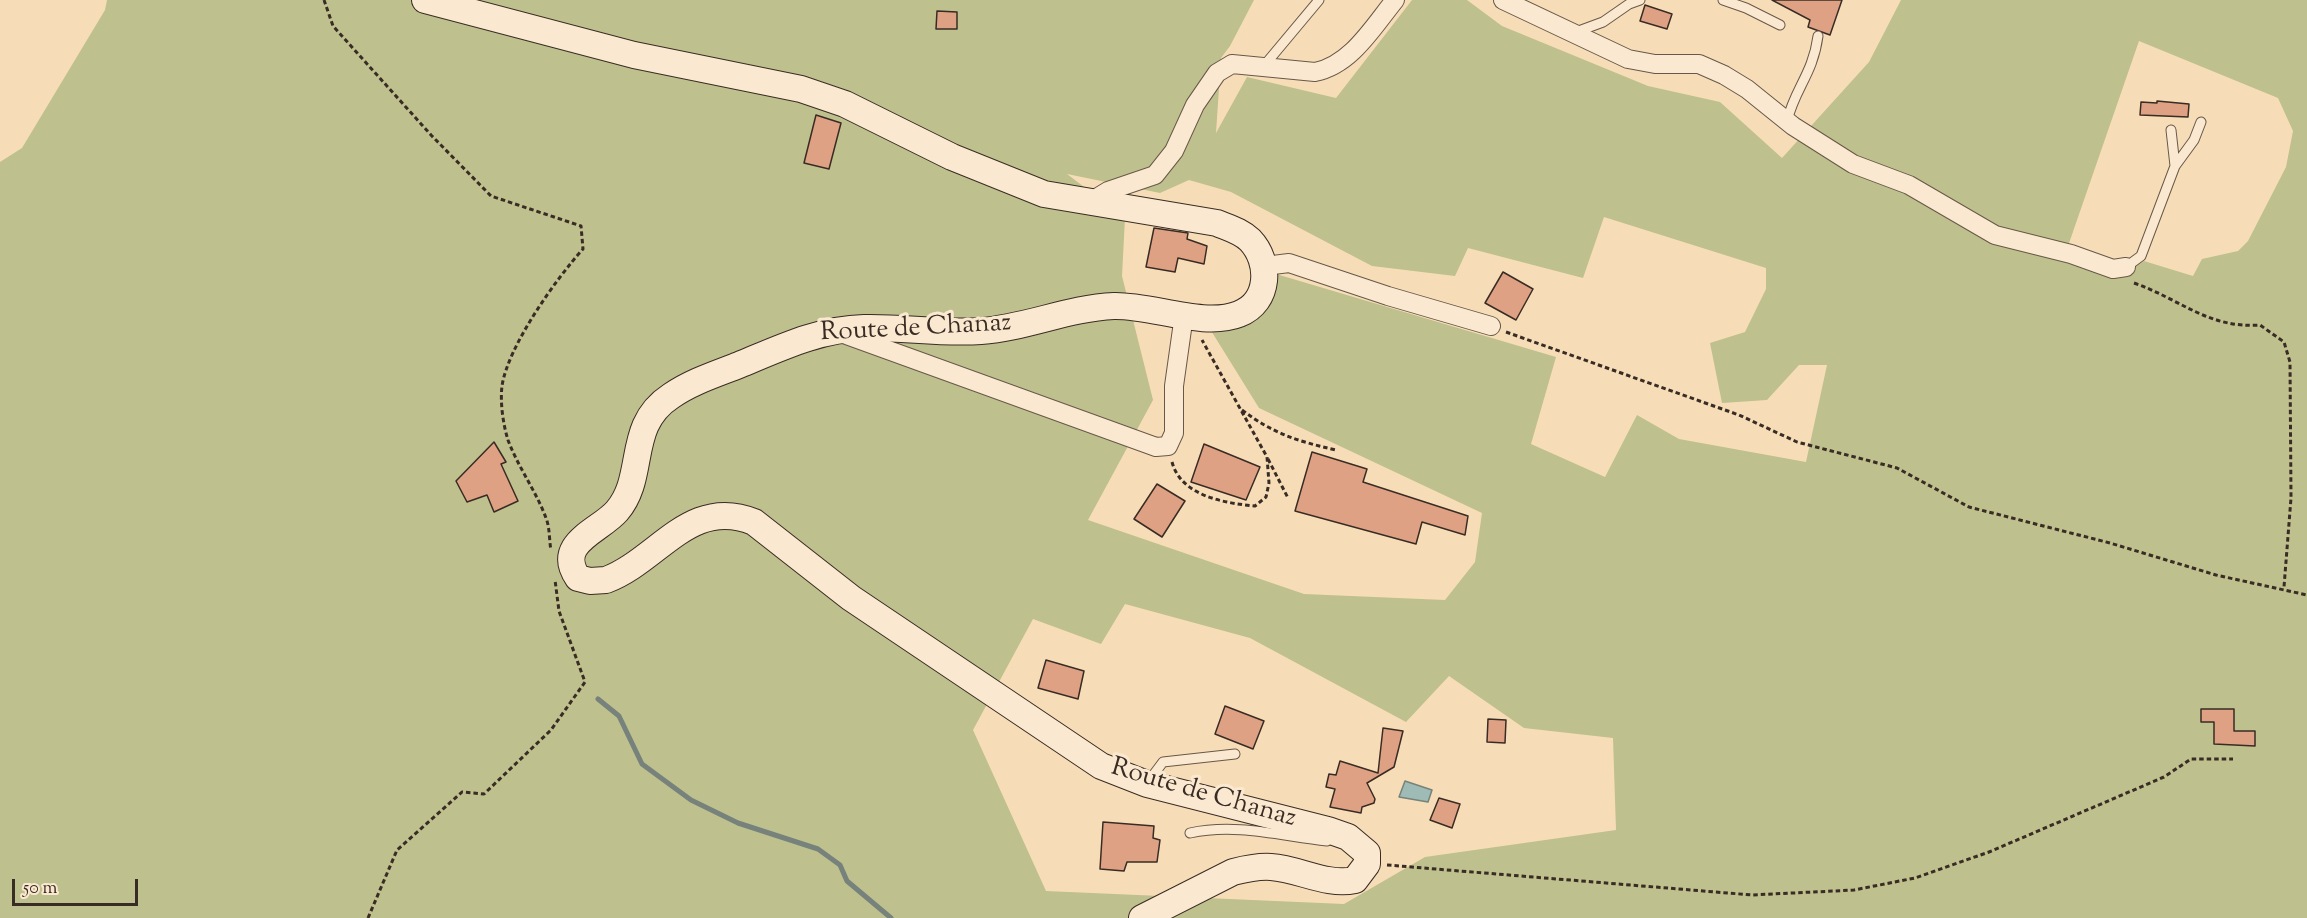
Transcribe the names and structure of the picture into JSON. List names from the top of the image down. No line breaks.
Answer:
{"streets":{"street":["Route de Chanaz"]},"scale_bar":"50 m"}
